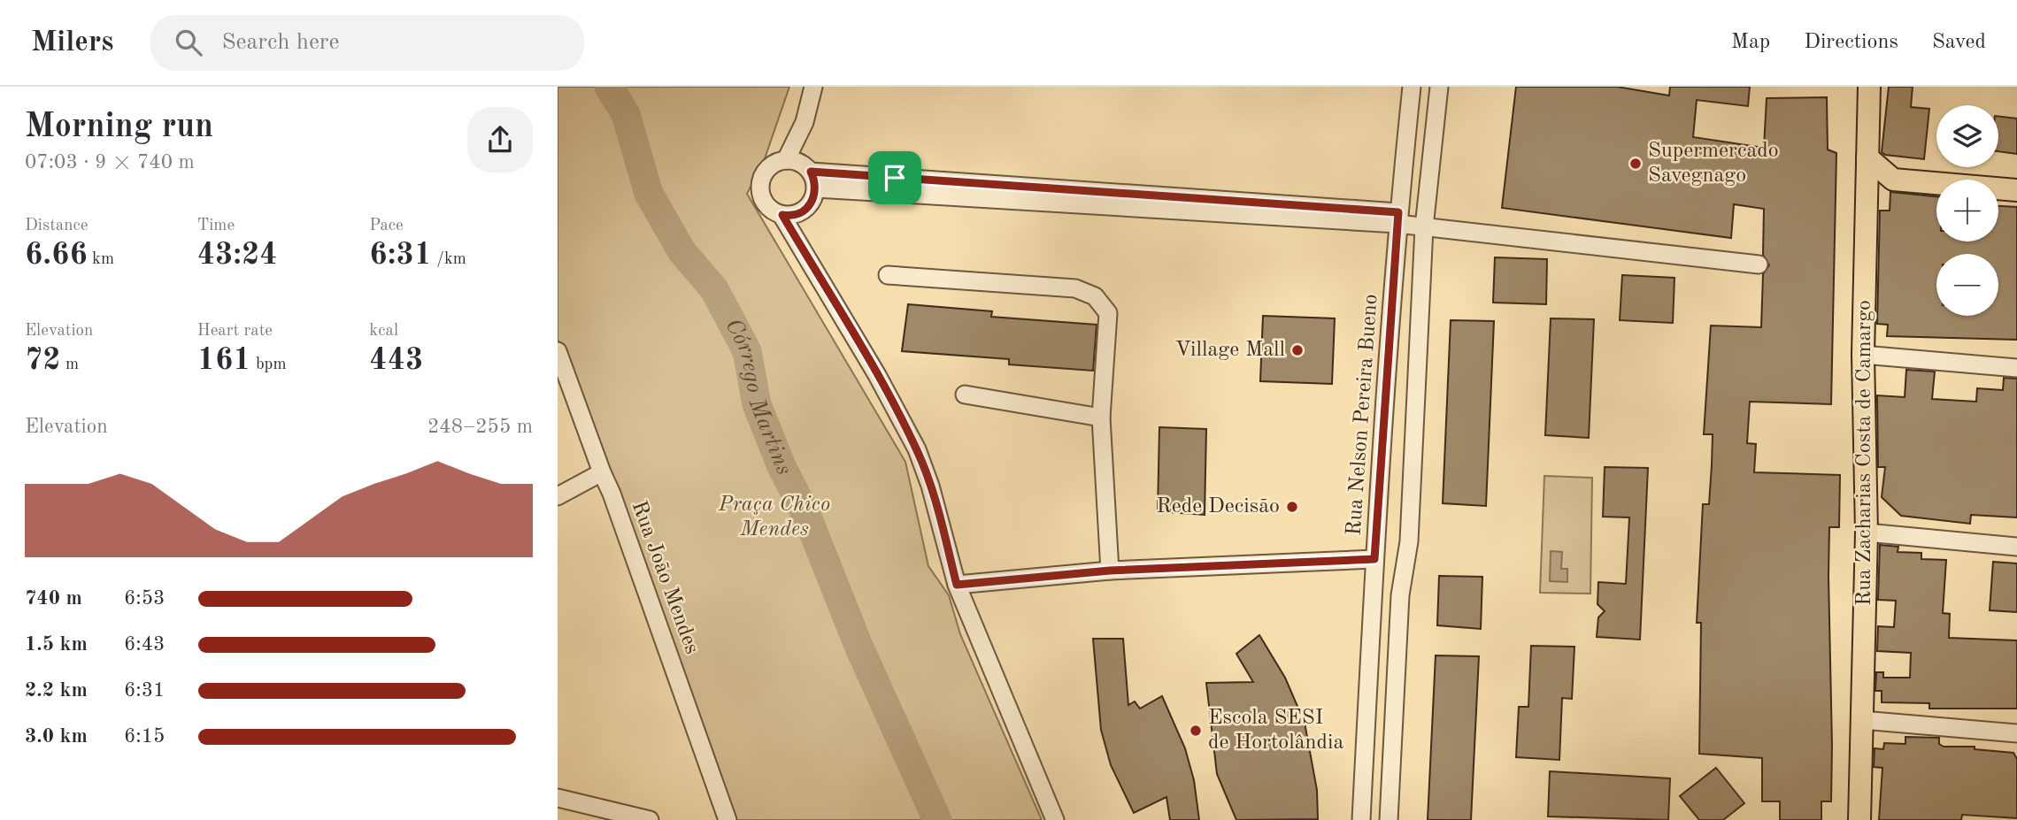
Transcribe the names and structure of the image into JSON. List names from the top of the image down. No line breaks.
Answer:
{"streets":{"main road":["Rua Zacharias Costa de Camargo"],"street":["Rua Nelson Pereira Bueno","Rua João Mendes"]},"water":["Córrego Martins"],"parks":["Praça Chico Mendes"],"places":["Supermercado Savegnago","Village Mall","Rede Decisão","Escola SESI de Hortolândia"],"page":{"header":"Milers","search":"Search here","nav":["Map","Directions","Saved"],"heading":["Morning run","07:03 · 9 × 740 m"],"map_buttons":["+","−"],"stats":[["Distance","6.66 km"],["Time","43:24"],["Pace","6:31 /km"],["Elevation","72 m"],["Heart rate","161 bpm"],["kcal","443"]],"chart":["Elevation","248–255 m"],"list":[{"name":"740 m","note":"6:53"},{"name":"1.5 km","note":"6:43"},{"name":"2.2 km","note":"6:31"},{"name":"3.0 km","note":"6:15"}]}}
